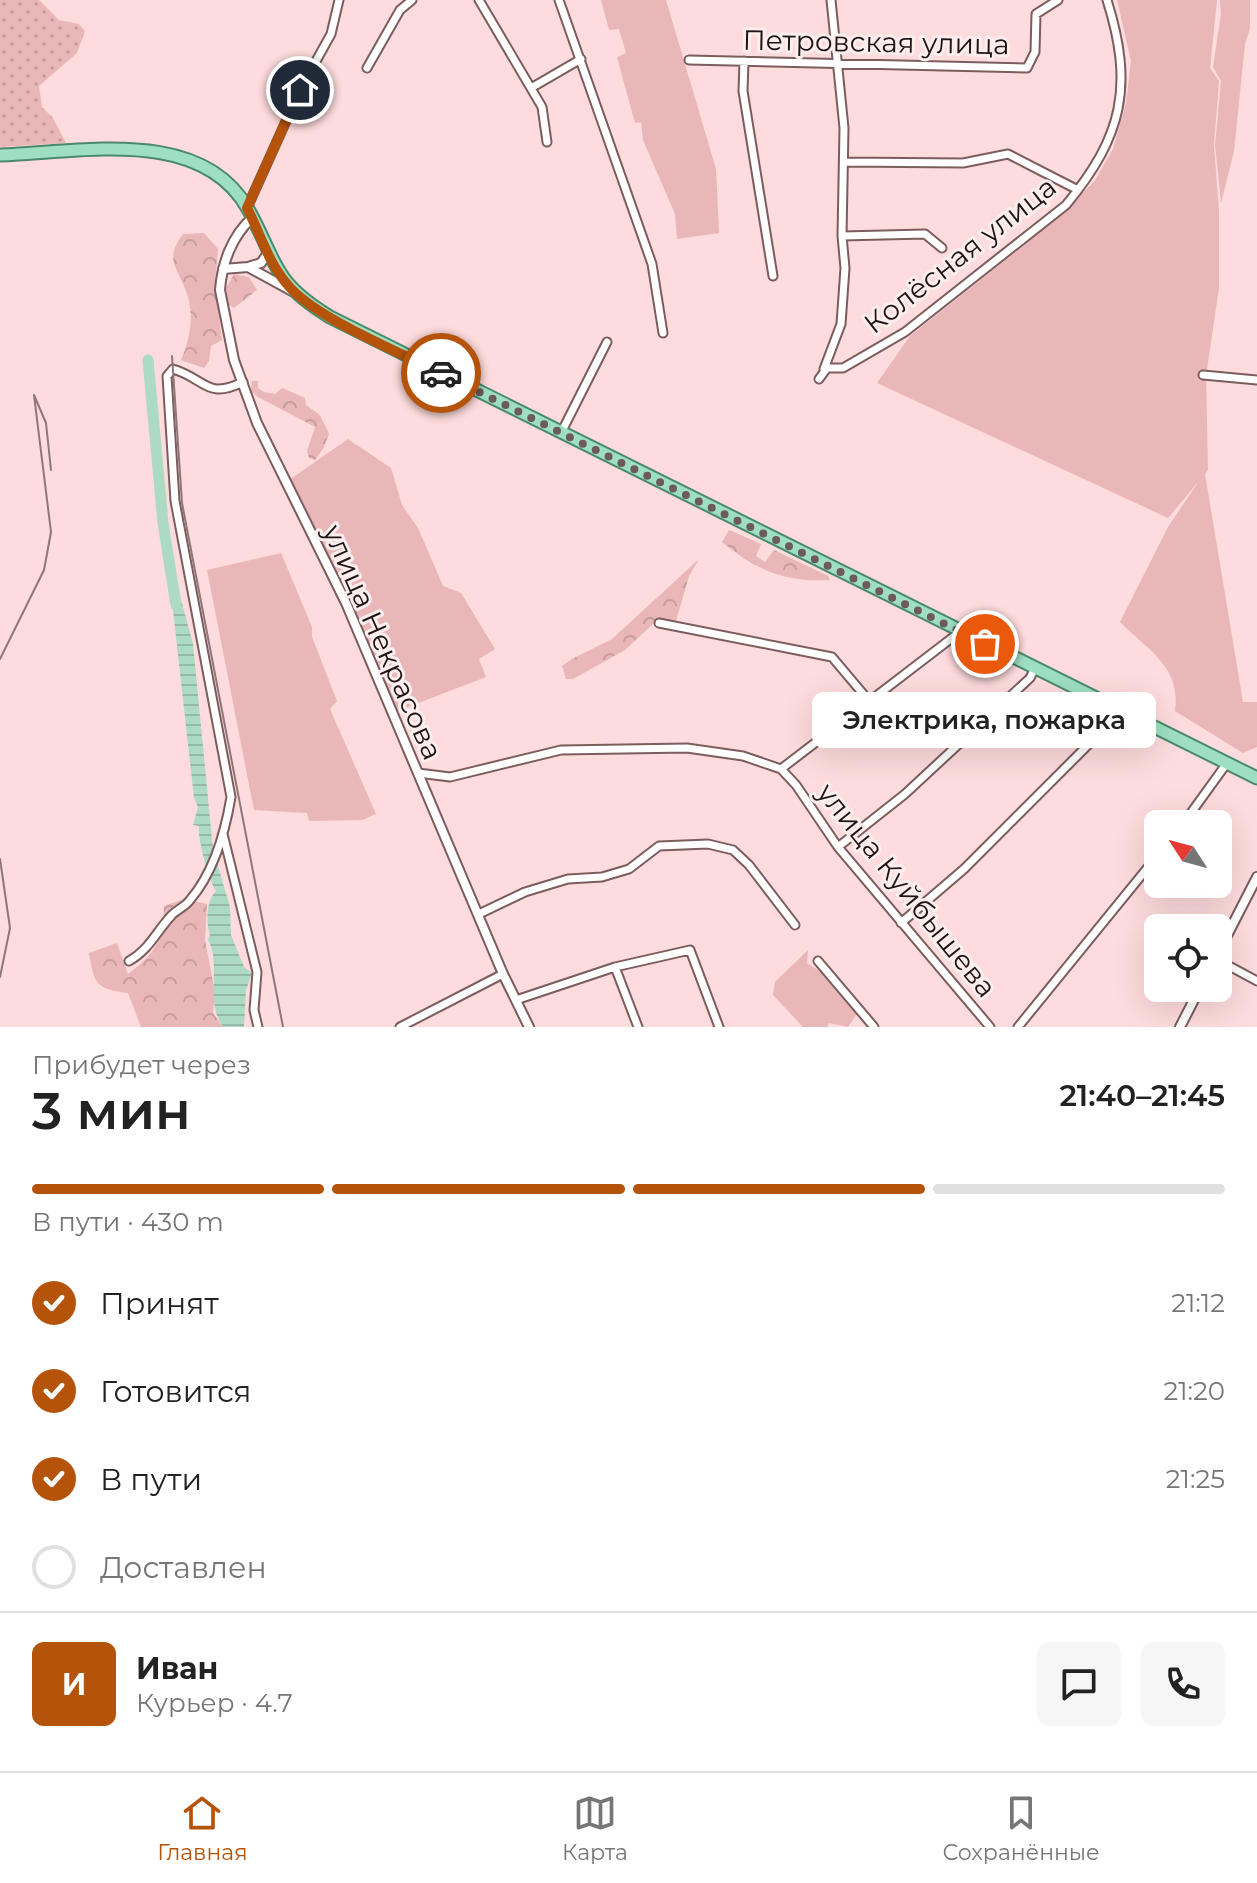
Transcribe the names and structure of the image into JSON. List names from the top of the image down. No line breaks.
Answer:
{"streets":{"street":["Петровская улица","Колёсная улица","улица Некрасова","улица Куйбышева"]},"crossings":[["улица Некрасова","улица Куйбышева"]],"places":["Электрика, пожарка"],"north":"top left","page":{"bubble":"Электрика, пожарка","heading":["3 мин","Прибудет через","21:40–21:45"],"panel":["Иван","Курьер · 4.7"],"bar":"В пути · 430 m","list":[["Принят","21:12"],["Готовится","21:20"],["В пути","21:25"],"Доставлен"],"round":"И","tabs":["Главная","Карта","Сохранённые"]}}
